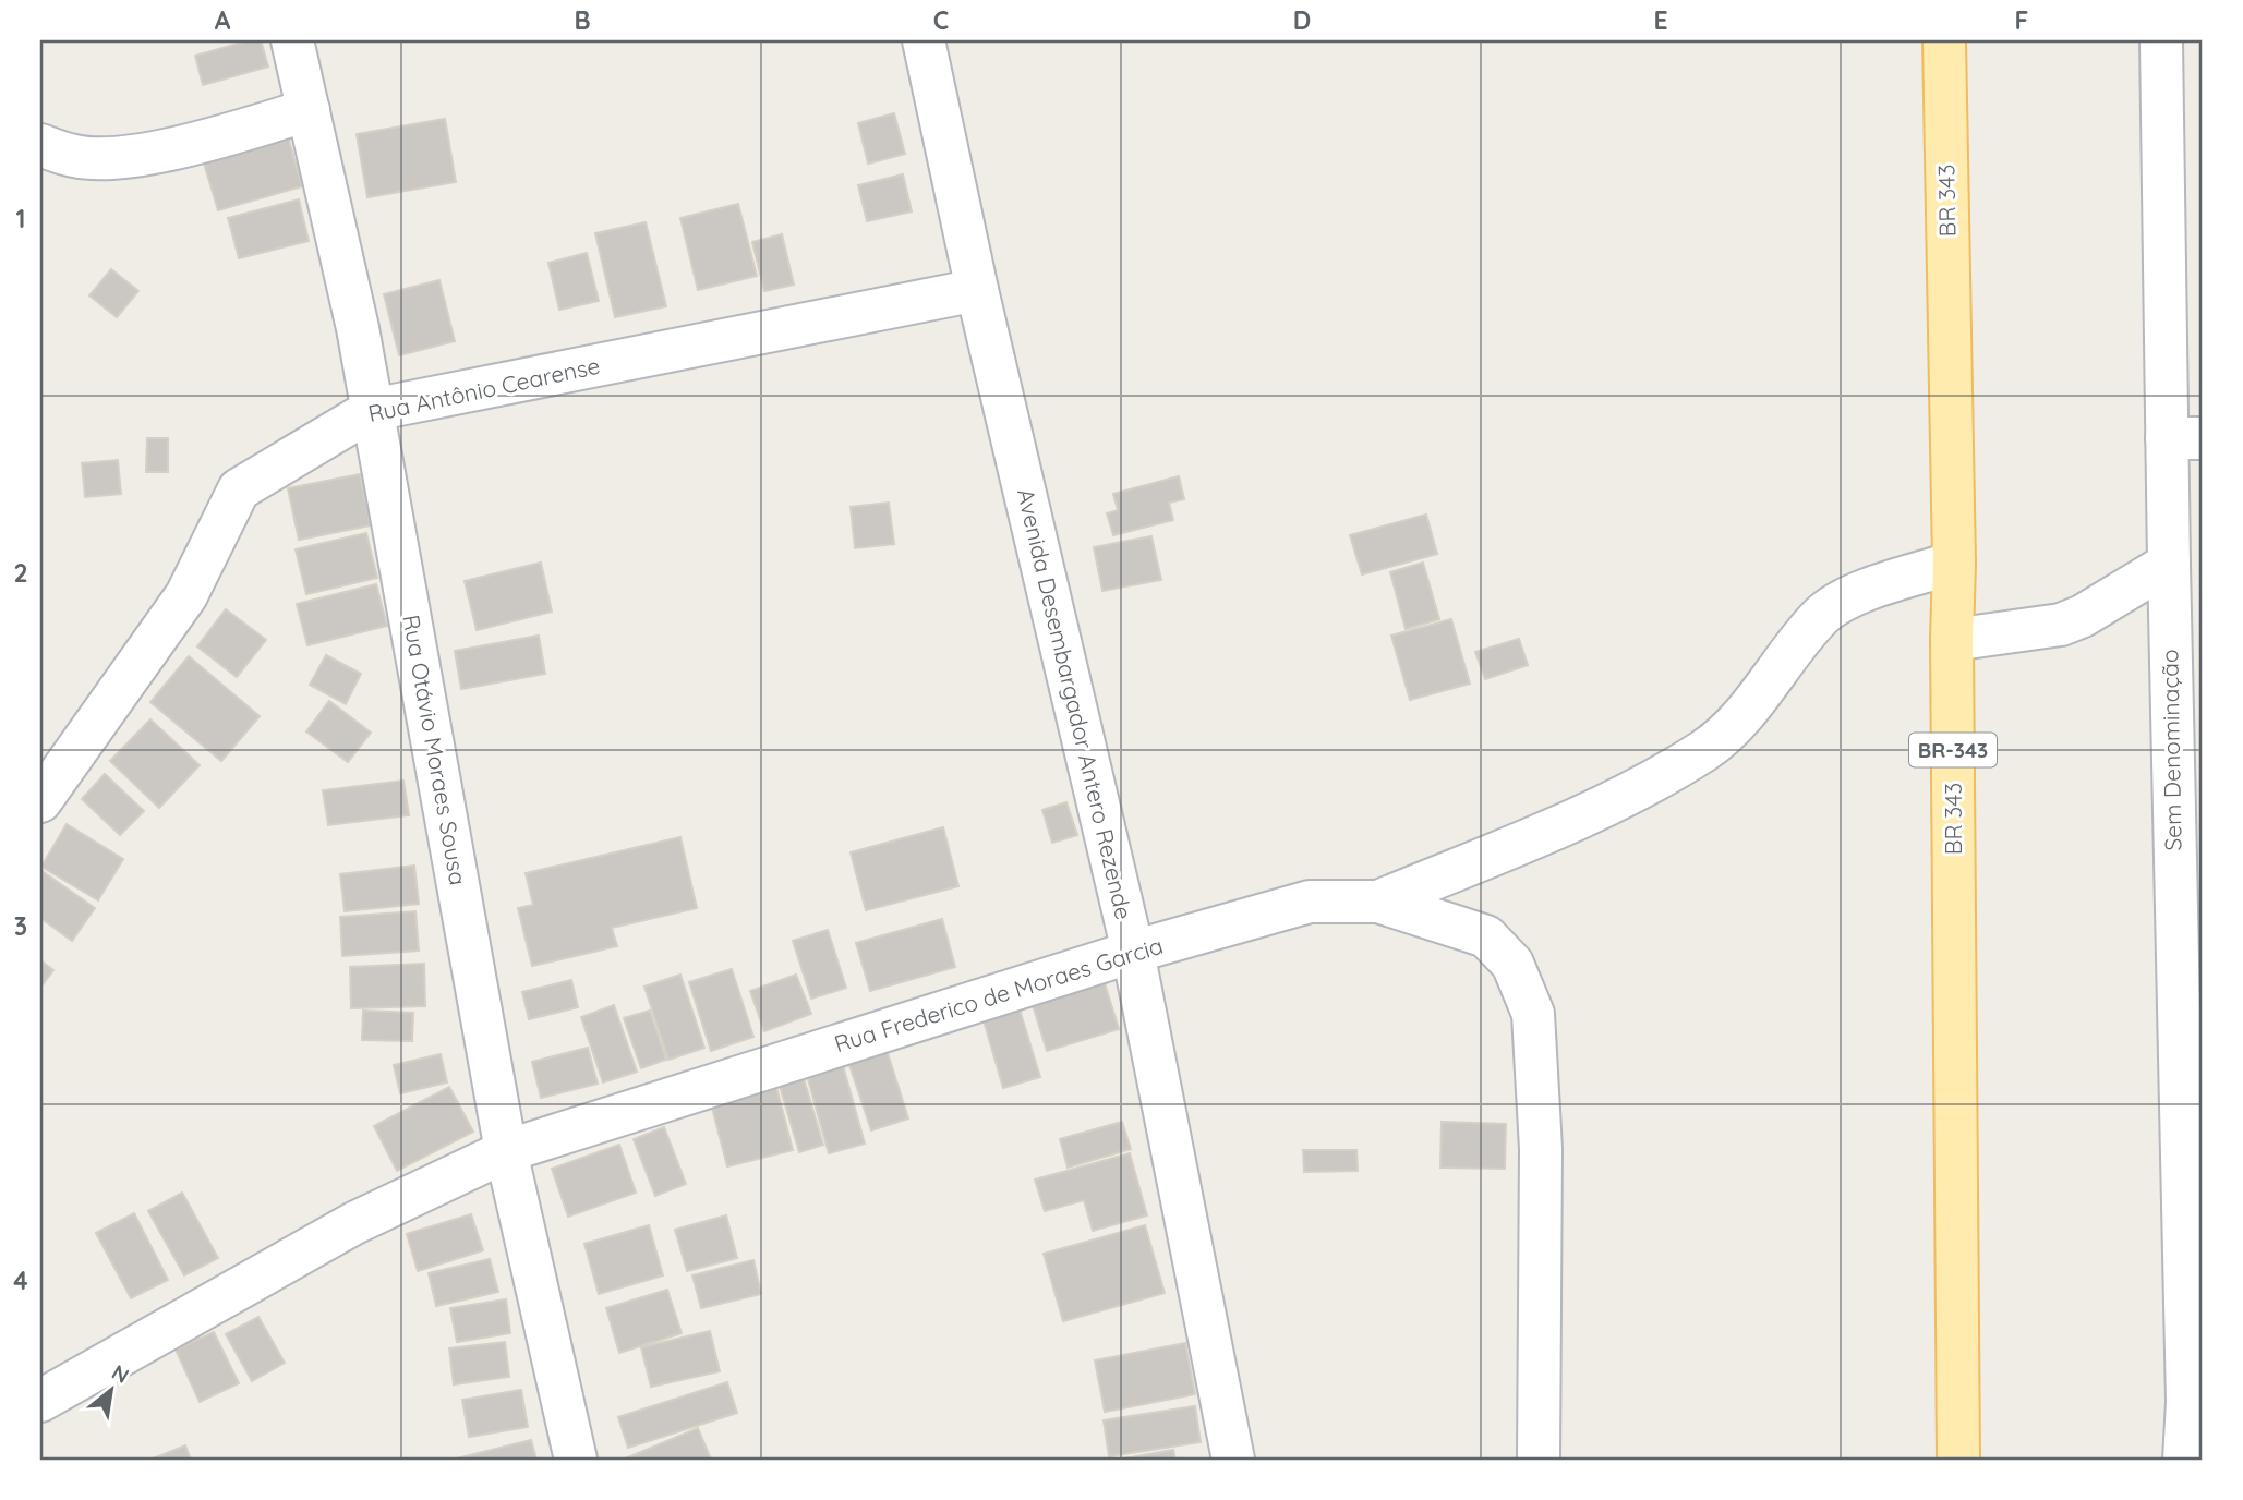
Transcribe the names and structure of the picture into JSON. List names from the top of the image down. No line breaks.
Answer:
{"streets":{"main road":["BR 343","BR-343"],"street":["Rua Antônio Cearense","Avenida Desembargador Antero Rezende","Rua Otávio Moraes Sousa","Sem Denominação","Rua Frederico de Moraes Garcia"]},"crossings":[["Rua Antônio Cearense","Avenida Desembargador Antero Rezende"],["Rua Antônio Cearense","Rua Otávio Moraes Sousa"],["Avenida Desembargador Antero Rezende","Rua Frederico de Moraes Garcia"],["Rua Otávio Moraes Sousa","Rua Frederico de Moraes Garcia"]],"north":"top right","grid":{"columns":["A","B","C","D","E","F"],"rows":["1","2","3","4"]}}
